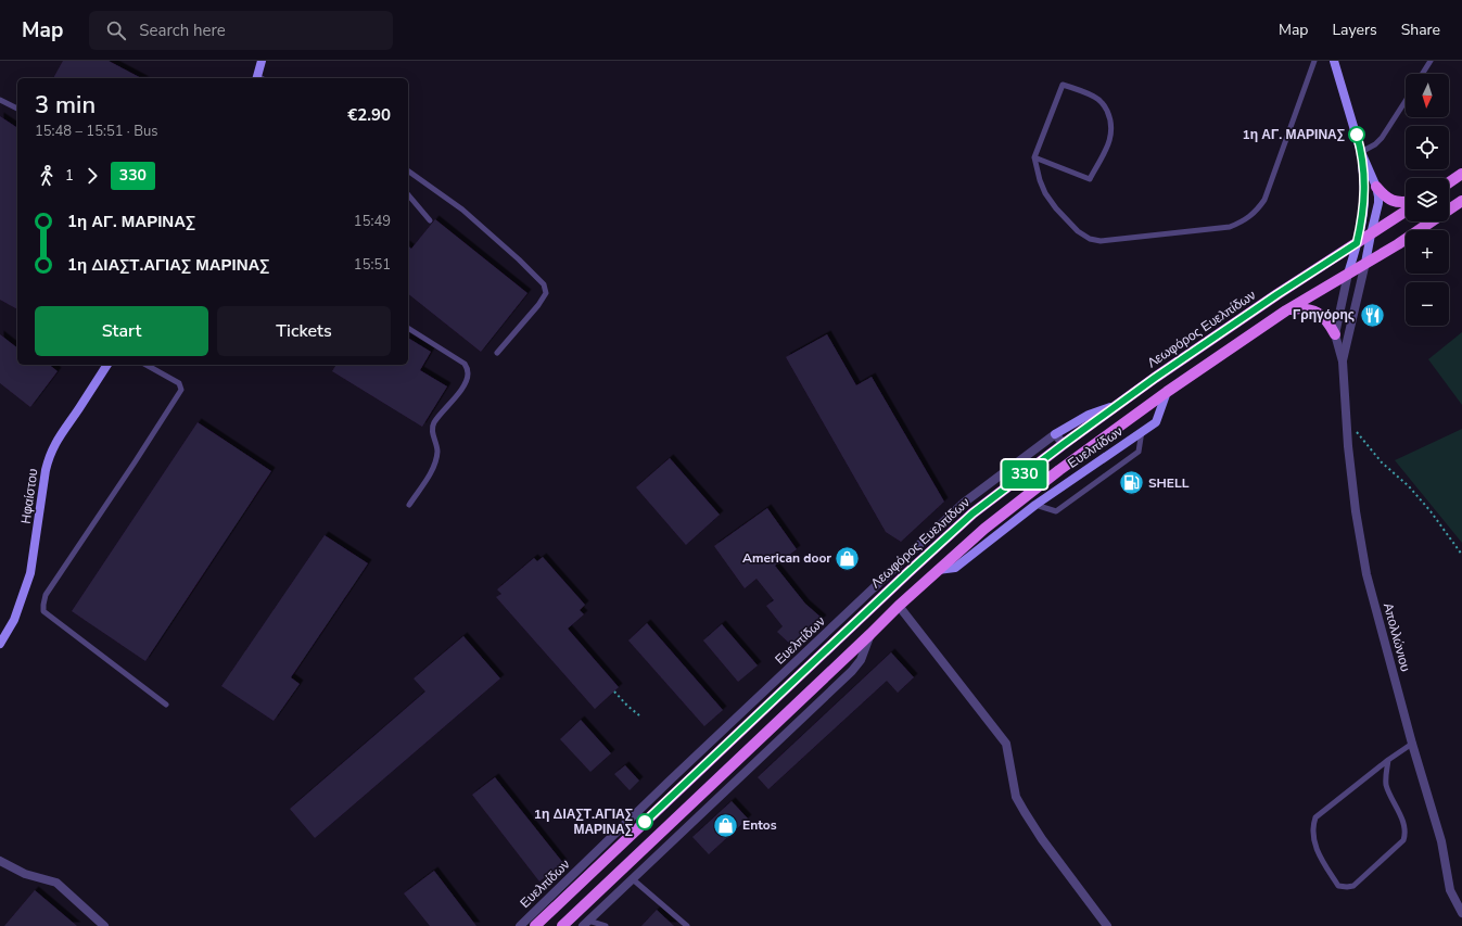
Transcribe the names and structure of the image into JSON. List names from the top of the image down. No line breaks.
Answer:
{"streets":{"main road":["Λεωφόρος Ευελπίδων"],"street":["Ευελπίδων","Ηφαίστου","Απολλώνιου"]},"crossings":[["Λεωφόρος Ευελπίδων","Ευελπίδων"],["Λεωφόρος Ευελπίδων","Απολλώνιου"]],"places":{"other":["1η ΑΓ. ΜΑΡΙΝΑΣ","1η ΔΙΑΣΤ.ΑΓΙΑΣ ΜΑΡΙΝΑΣ"],"restaurant":["Γρηγόρης"],"fuel station":["SHELL"],"shop":["American door","Entos"]},"lines":["bus line 330"],"north":"bottom","page":{"header":"Map","search":"Search here","nav":["Map","Layers","Share"],"on_map":"330","map_buttons":["+","−"],"heading":["3 min","15:48 – 15:51 · Bus","€2.90"],"legs":["1","330"],"list":[{"name":"1η ΑΓ. ΜΑΡΙΝΑΣ","value":"15:49"},{"name":"1η ΔΙΑΣΤ.ΑΓΙΑΣ ΜΑΡΙΝΑΣ","value":"15:51"}],"buttons":["Start","Tickets"]}}
